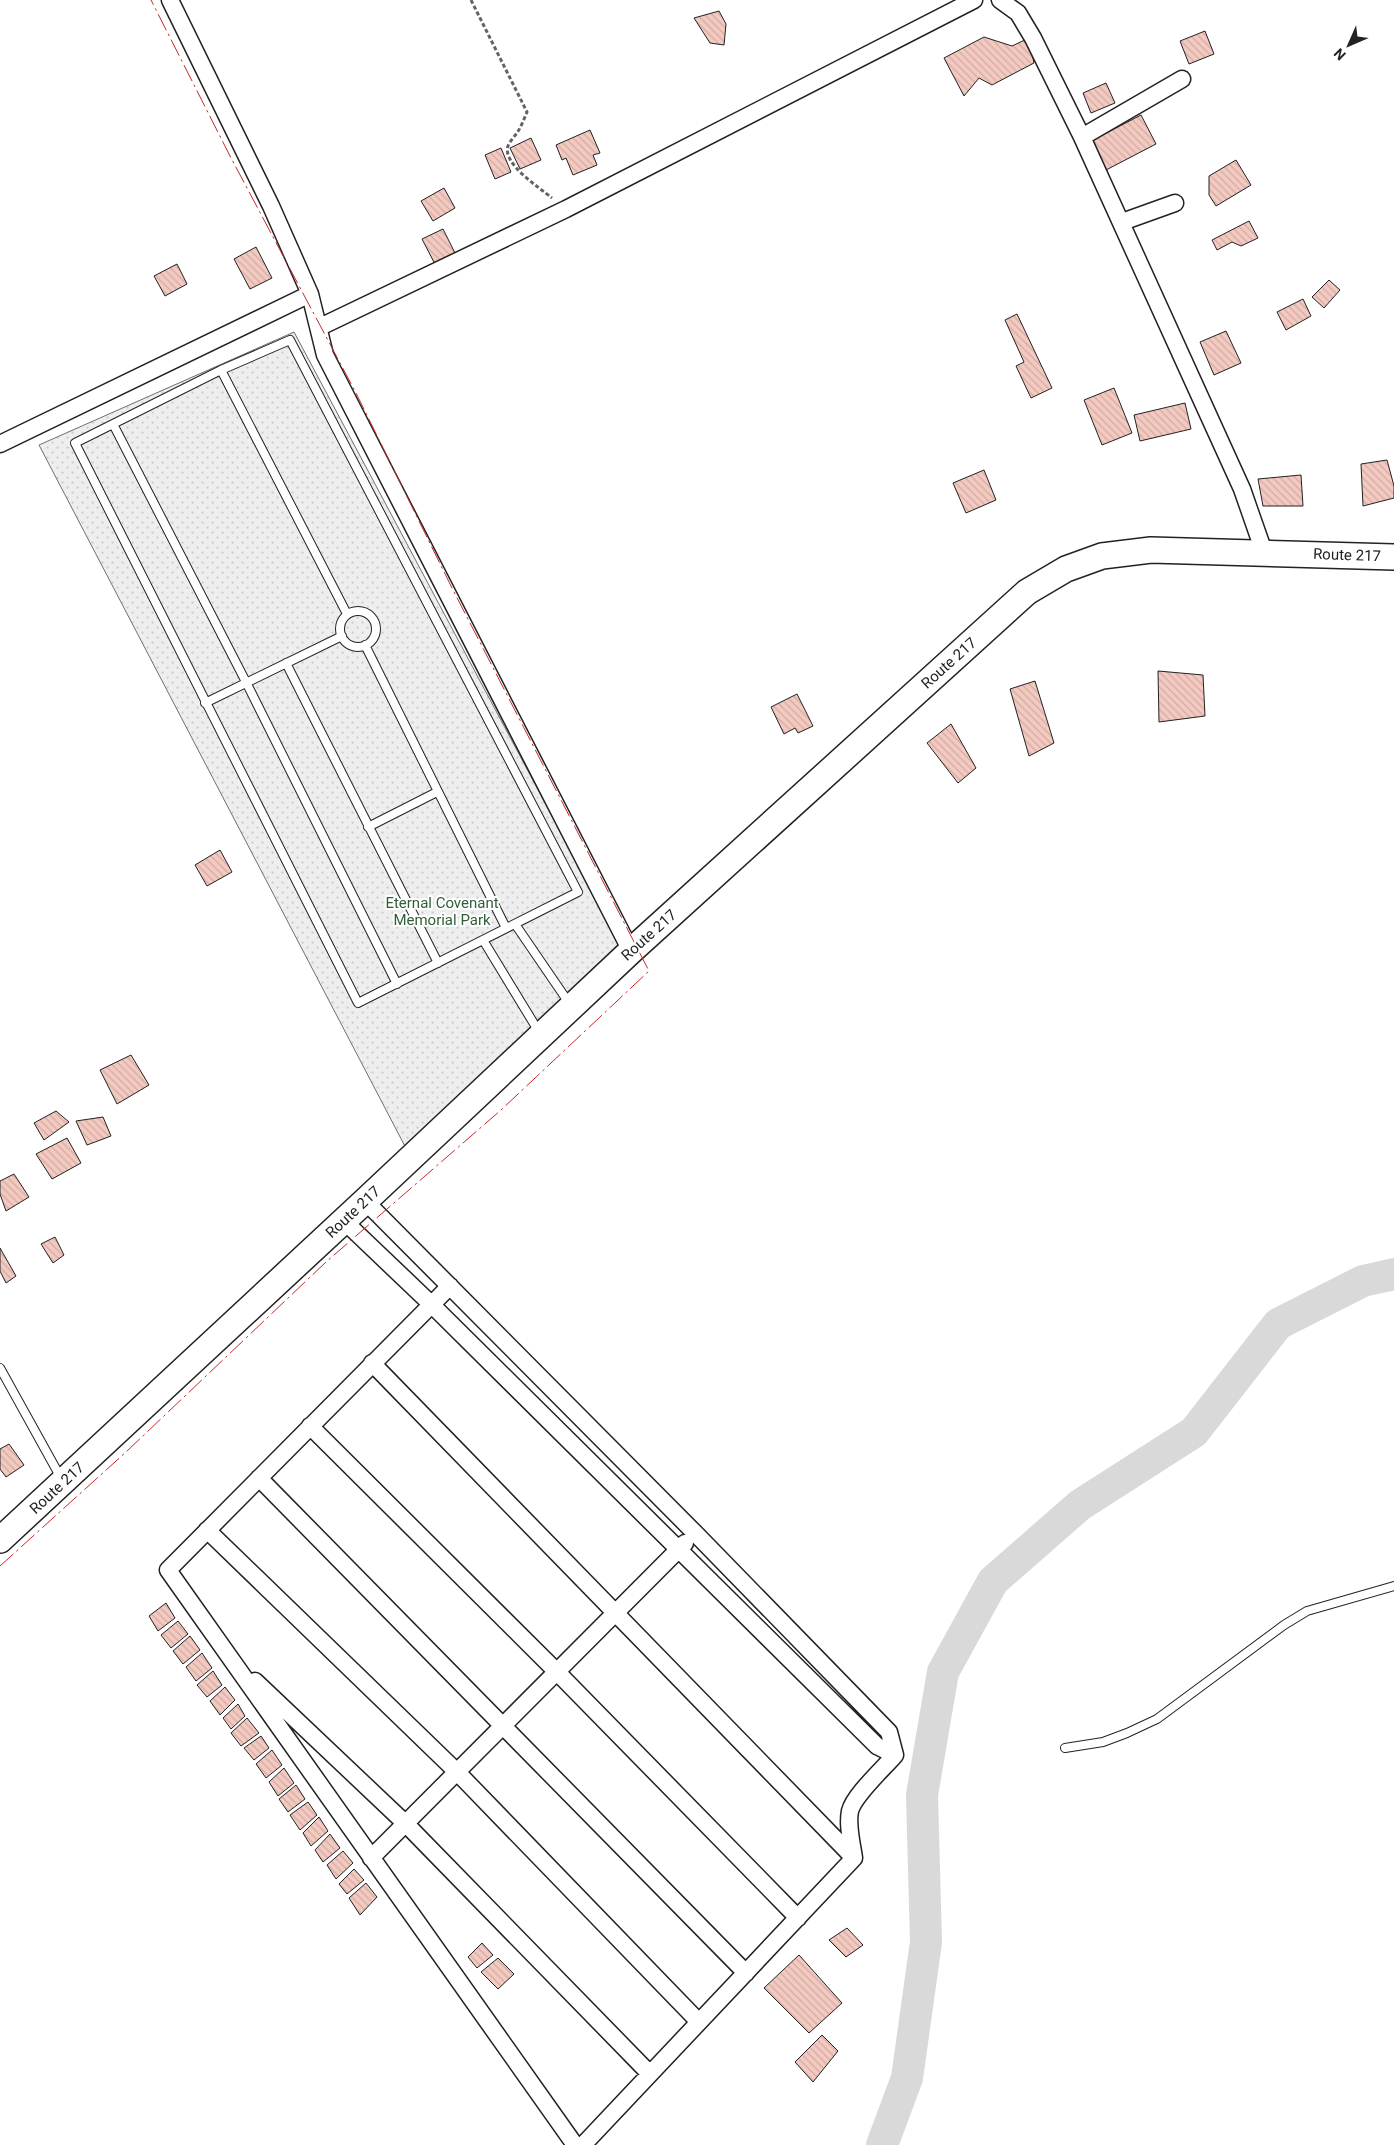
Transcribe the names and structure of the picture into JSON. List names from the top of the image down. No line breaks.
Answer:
{"streets":{"main road":["Route 217"]},"parks":["Eternal Covenant Memorial Park"],"north":"bottom left"}
